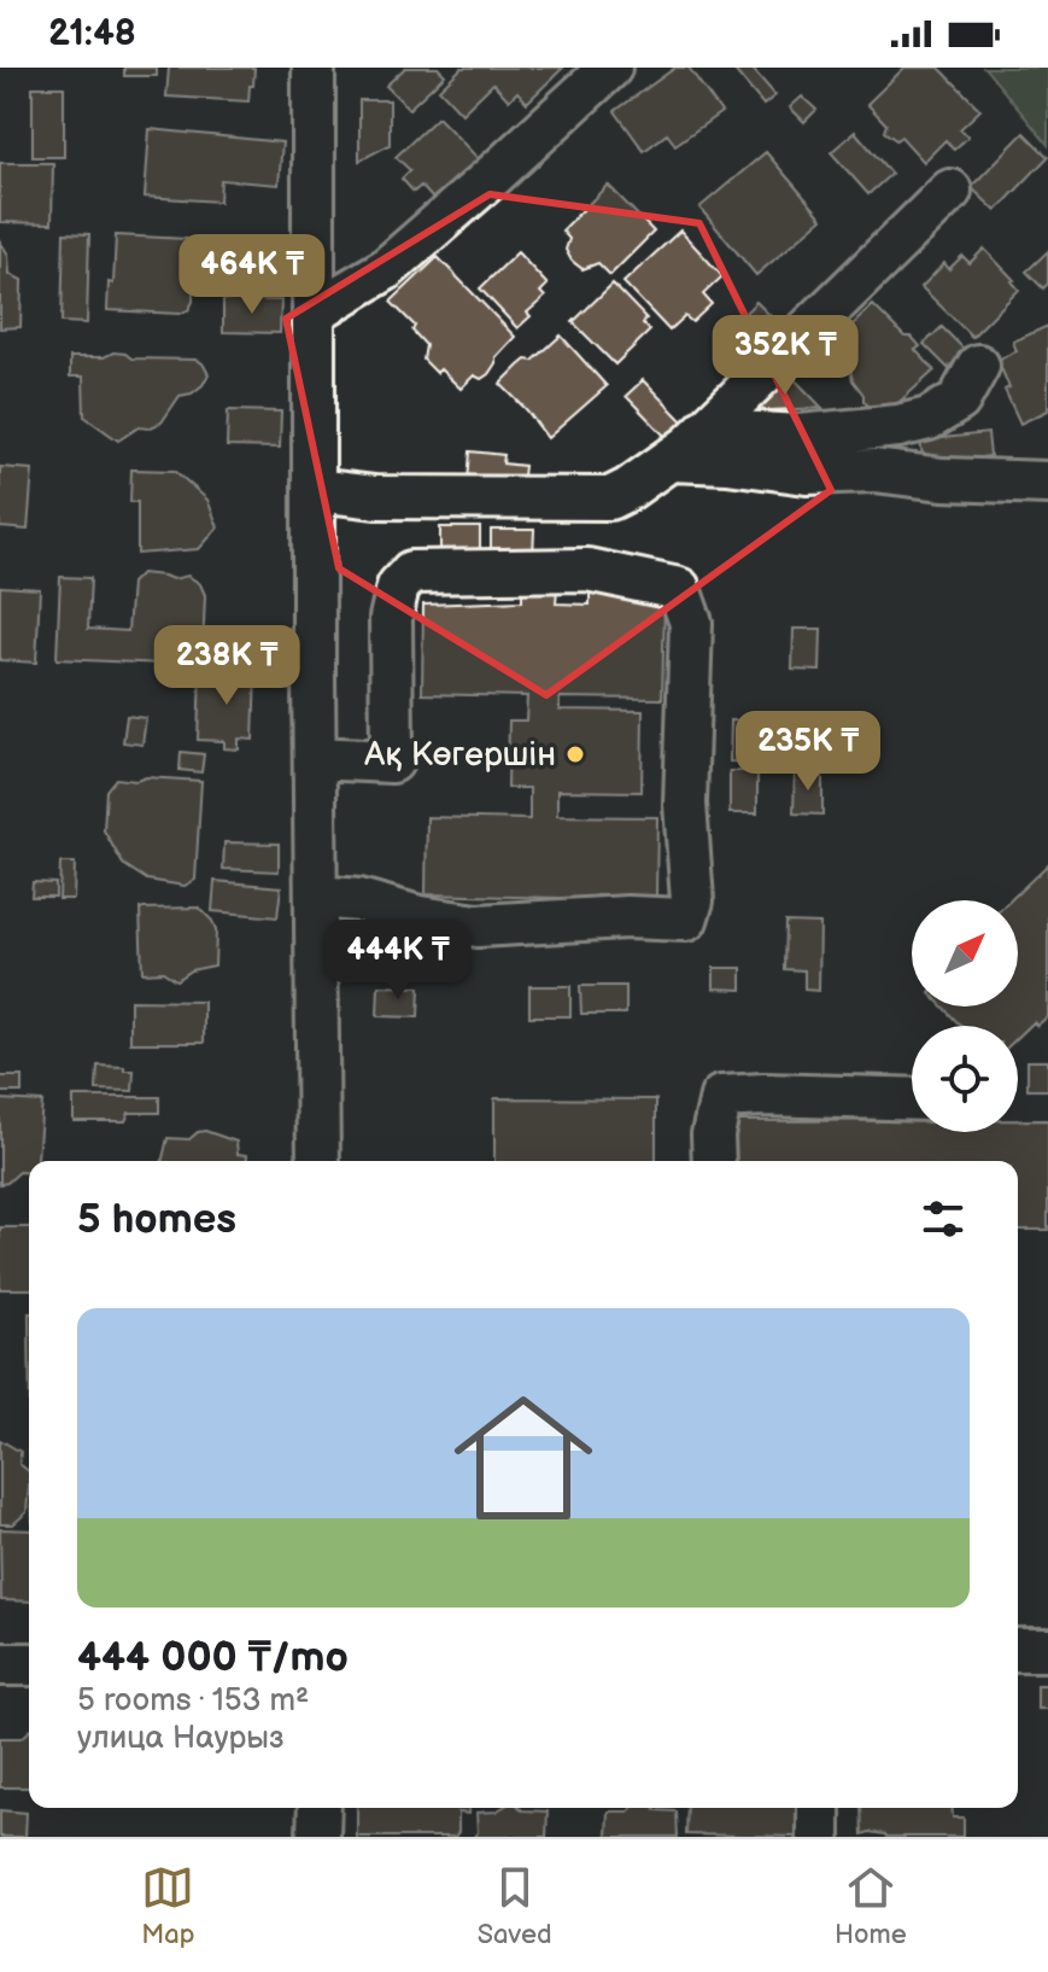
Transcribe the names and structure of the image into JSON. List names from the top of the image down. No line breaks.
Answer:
{"places":["Ақ Көгершін"],"north":"top right","page":{"status":"21:48","price":["464K ₸","352K ₸","238K ₸","235K ₸","444K ₸"],"heading":"5 homes","list":[{"name":"444 000 ₸/mo","note":"5 rooms · 153 m² · улица Наурыз"}],"tabs":["Map","Saved","Home"]}}
